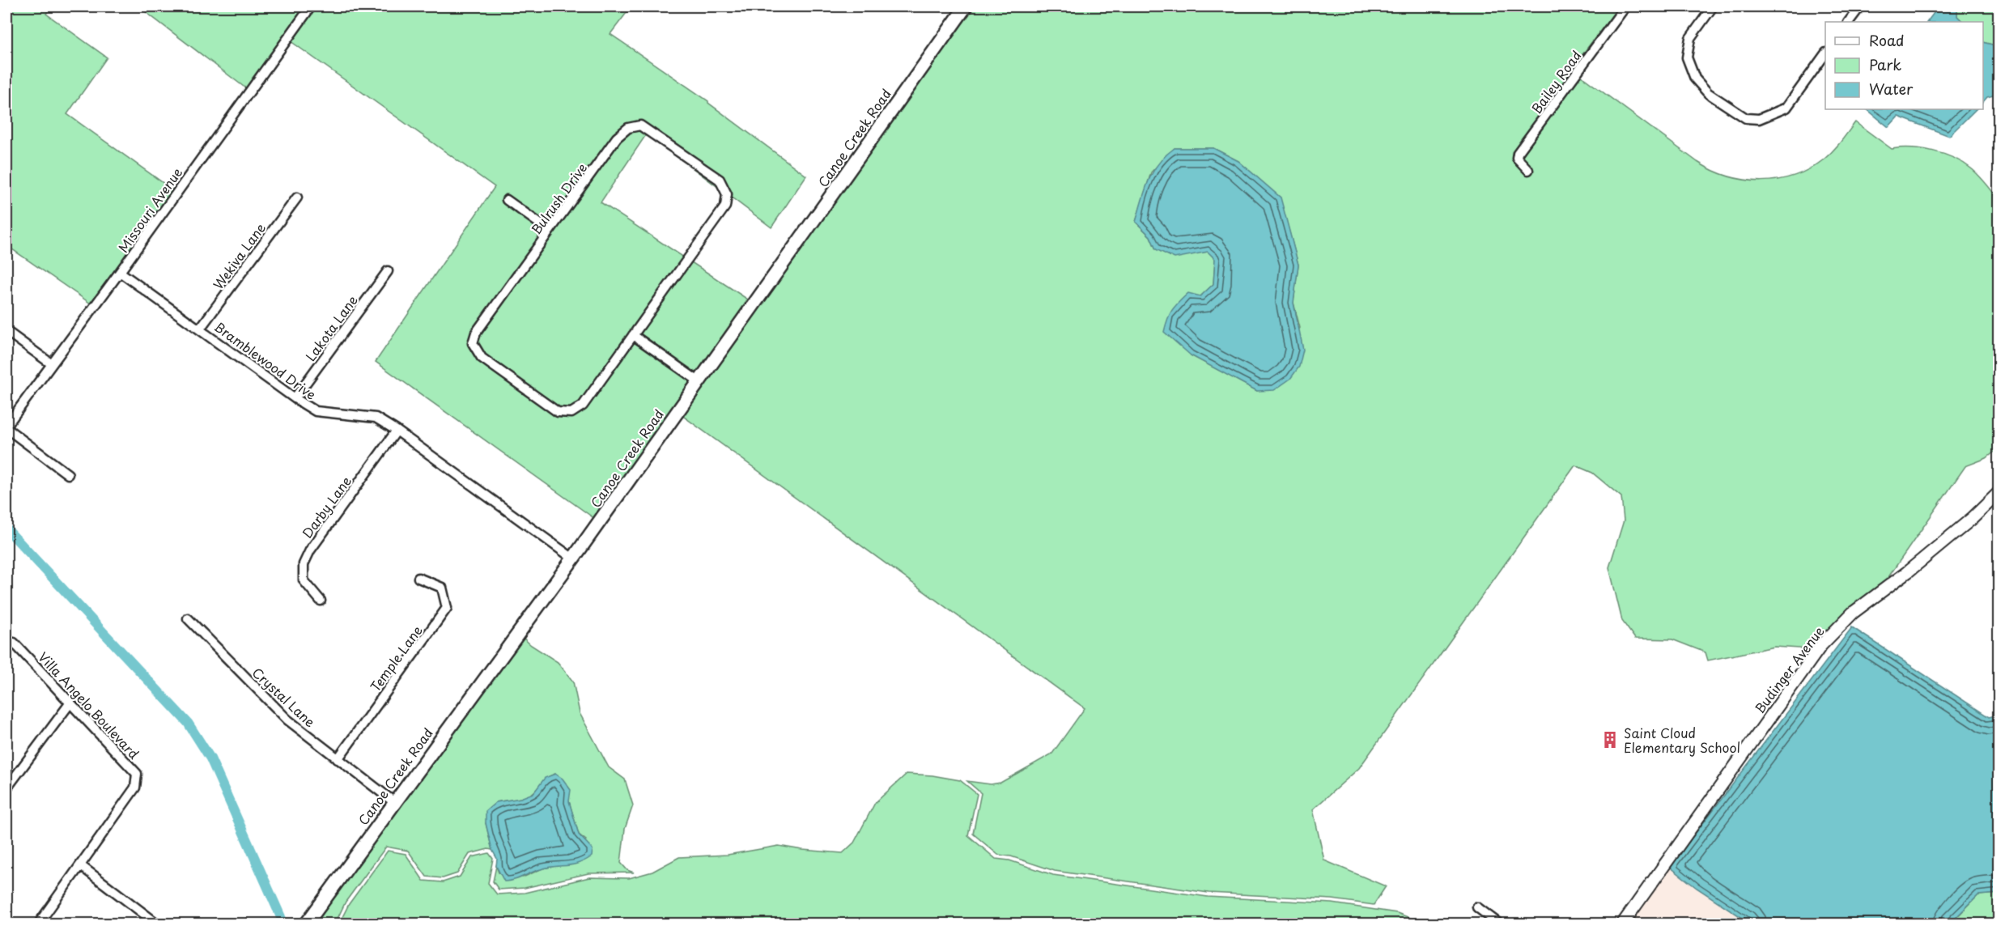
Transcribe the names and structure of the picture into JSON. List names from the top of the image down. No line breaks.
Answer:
{"streets":{"main road":["Canoe Creek Road"],"street":["Bailey Road","Bulrush Drive","Missouri Avenue","Wekiva Lane","Lakota Lane","Bramblewood Drive","Darby Lane","Temple Lane","Budinger Avenue","Crystal Lane","Villa Angelo Boulevard"]},"crossings":[["Canoe Creek Road","Bramblewood Drive"],["Canoe Creek Road","Crystal Lane"],["Missouri Avenue","Bramblewood Drive"],["Wekiva Lane","Bramblewood Drive"],["Lakota Lane","Bramblewood Drive"],["Bramblewood Drive","Darby Lane"],["Temple Lane","Crystal Lane"]],"places":{"building":["Saint Cloud Elementary School"]},"legend":["Road","Park","Water"]}
